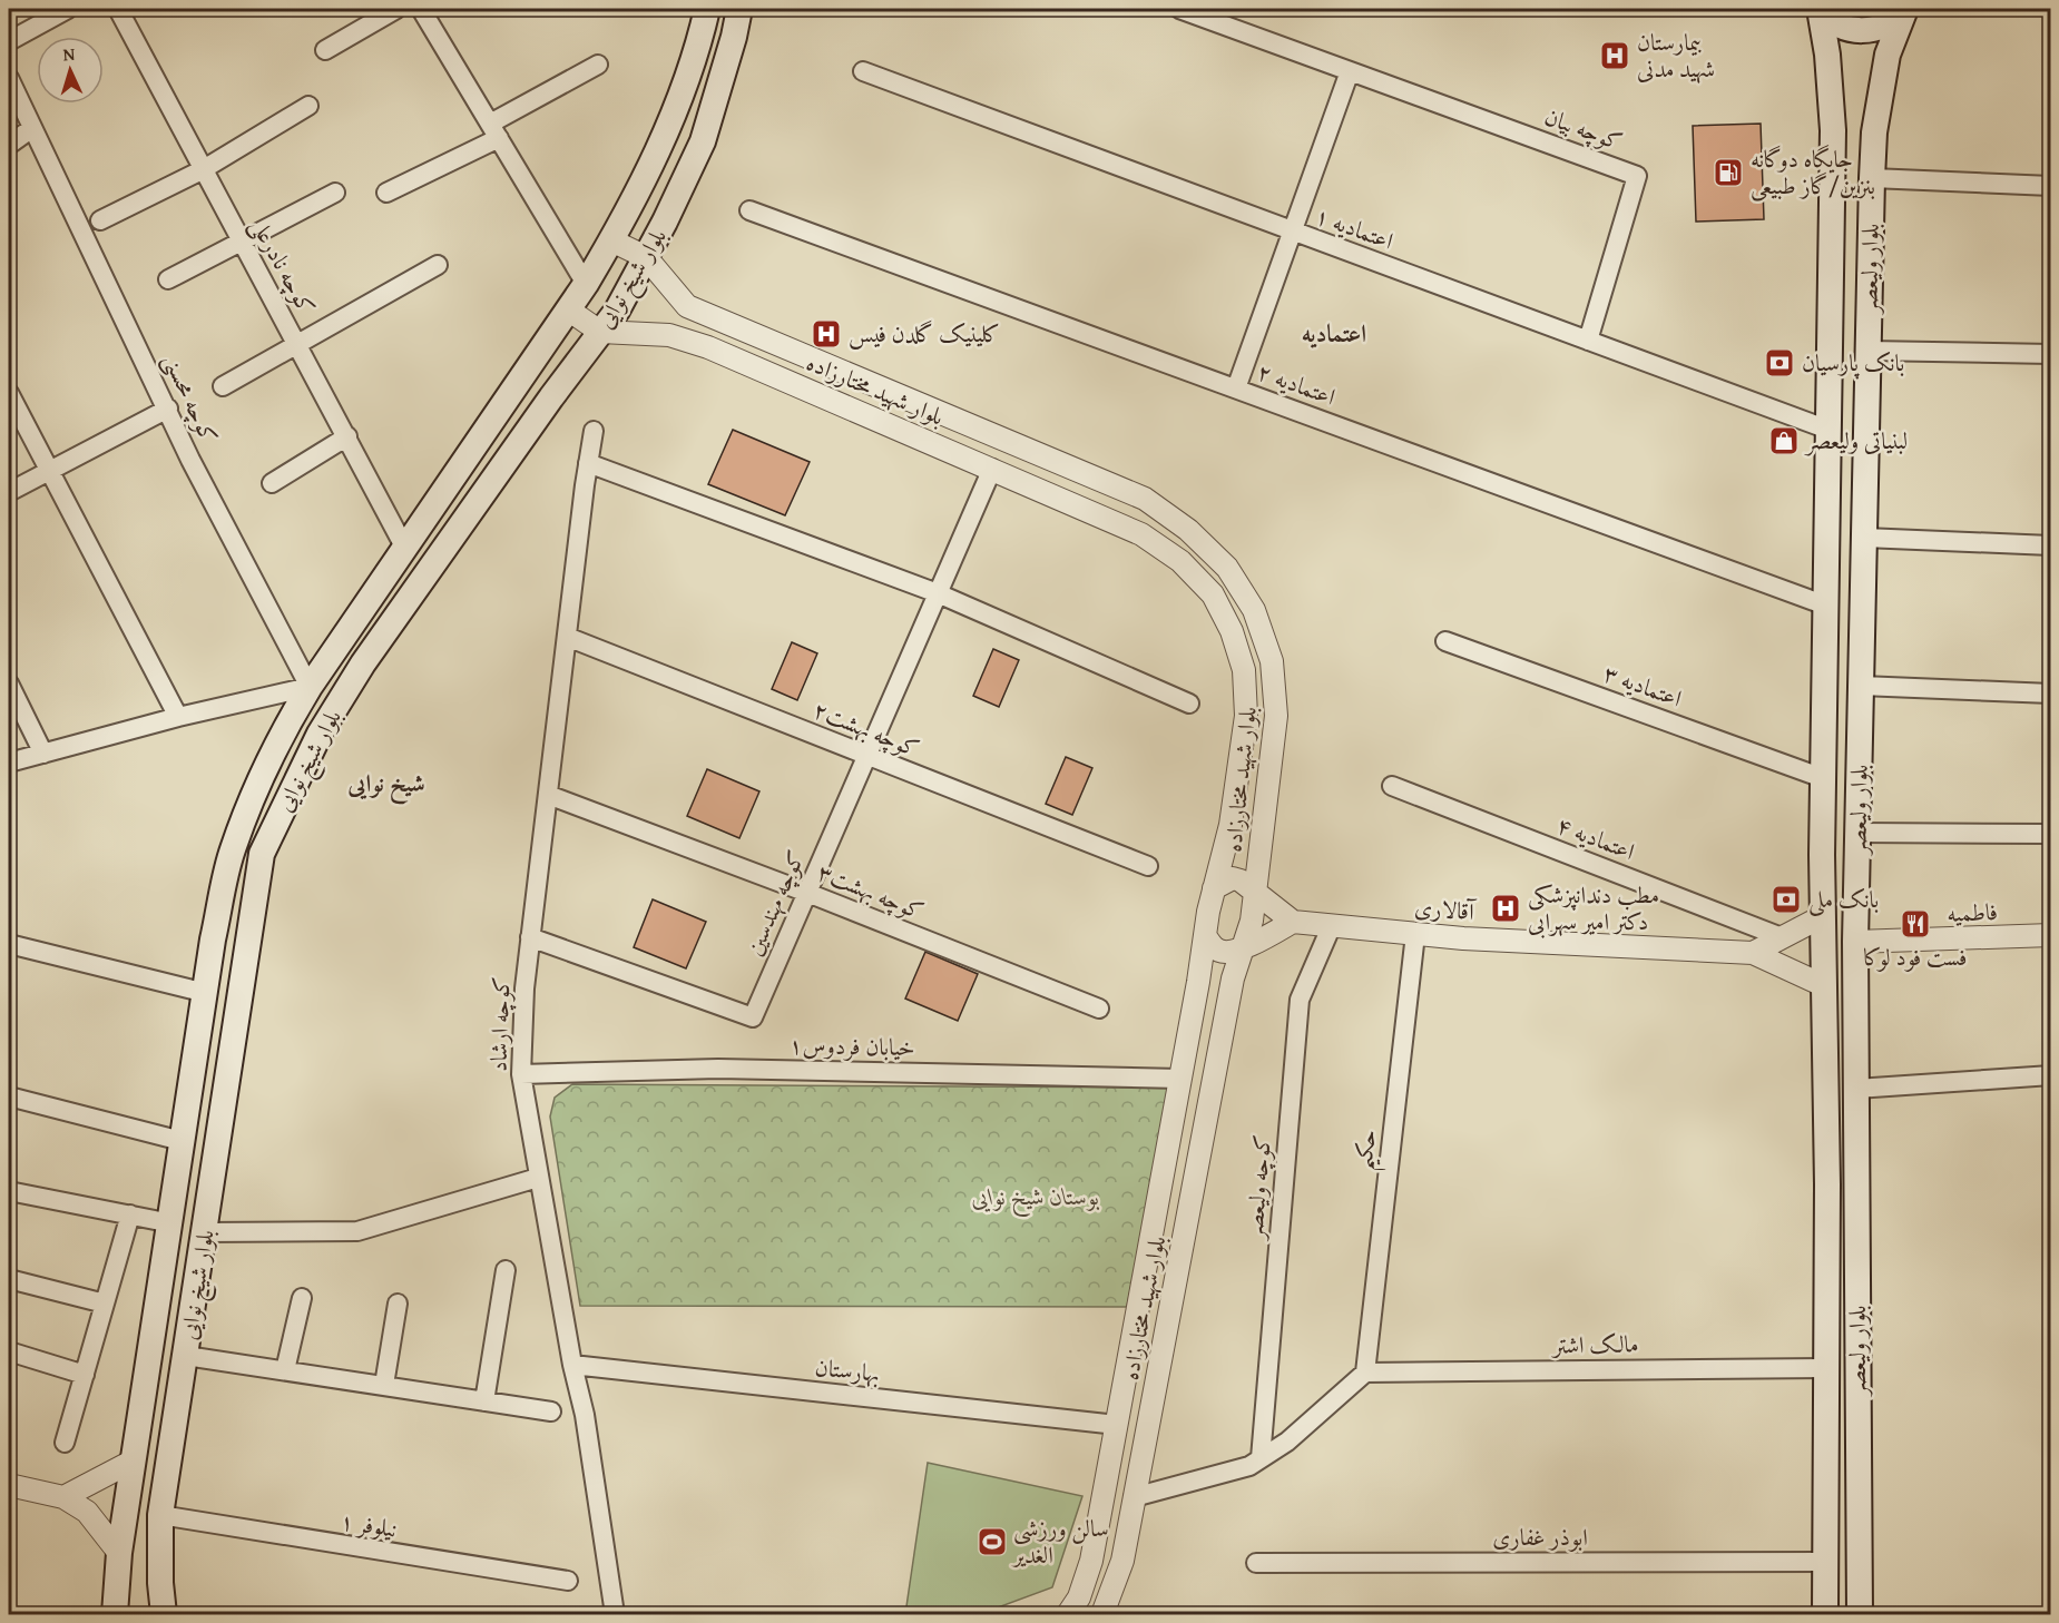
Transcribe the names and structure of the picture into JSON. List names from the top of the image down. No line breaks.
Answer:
{"streets":{"main road":["بلوار ولیعصر","بلوار شیخ نوایی"],"street":["کوچه بیان","اعتمادیه ۱","کوچه نادرعلی","اعتمادیه ۲","بلوار شهید مختارزاده","کوچه محسنی","اعتمادیه ۳","کوچه بهشت۲","اعتمادیه ۴","کوچه بهشت۳","کوچه مهندسین","آقالاری","فاطمیه","کوچه ارشاد","خیابان فردوس۱","حکیم","کوچه ولیعصر","مالک اشتر","بهارستان","۱ نیلوفر","ابوذر غفاری"]},"crossings":[["کوچه بیان","اعتمادیه ۱"],["اعتمادیه ۱","بلوار ولیعصر"],["کوچه نادرعلی","بلوار شیخ نوایی"],["بلوار ولیعصر","اعتمادیه ۲"],["بلوار ولیعصر","اعتمادیه ۳"],["بلوار ولیعصر","فاطمیه"],["بلوار ولیعصر","مالک اشتر"],["بلوار ولیعصر","ابوذر غفاری"],["بلوار شیخ نوایی","بلوار شهید مختارزاده"],["بلوار شیخ نوایی","کوچه محسنی"],["بلوار شیخ نوایی","۱ نیلوفر"],["بلوار شهید مختارزاده","کوچه مهندسین"],["بلوار شهید مختارزاده","خیابان فردوس۱"],["بلوار شهید مختارزاده","بهارستان"],["کوچه بهشت۲","کوچه مهندسین"],["کوچه بهشت۲","کوچه ارشاد"],["کوچه بهشت۳","کوچه مهندسین"],["کوچه بهشت۳","کوچه ارشاد"],["کوچه مهندسین","کوچه ارشاد"],["آقالاری","حکیم"],["آقالاری","کوچه ولیعصر"],["کوچه ارشاد","خیابان فردوس۱"],["کوچه ارشاد","بهارستان"],["حکیم","مالک اشتر"]],"districts":["اعتمادیه","شیخ نوایی"],"parks":["بوستان شیخ نوایی"],"places":{"hospital":["بیمارستان شهید مدنی","کلینیک گلدن فیس","مطب دندانپزشکی دکتر امیر سهرابی"],"fuel station":["جایگاه دوگانه بنزین/گاز طبیعی"],"bank":["بانک پارسیان","بانک ملی"],"shop":["لبنیاتی ولیعصر"],"restaurant":["فست فود لوکا"],"sports":["سالن ورزشی الغدیر"]},"north":"top"}
